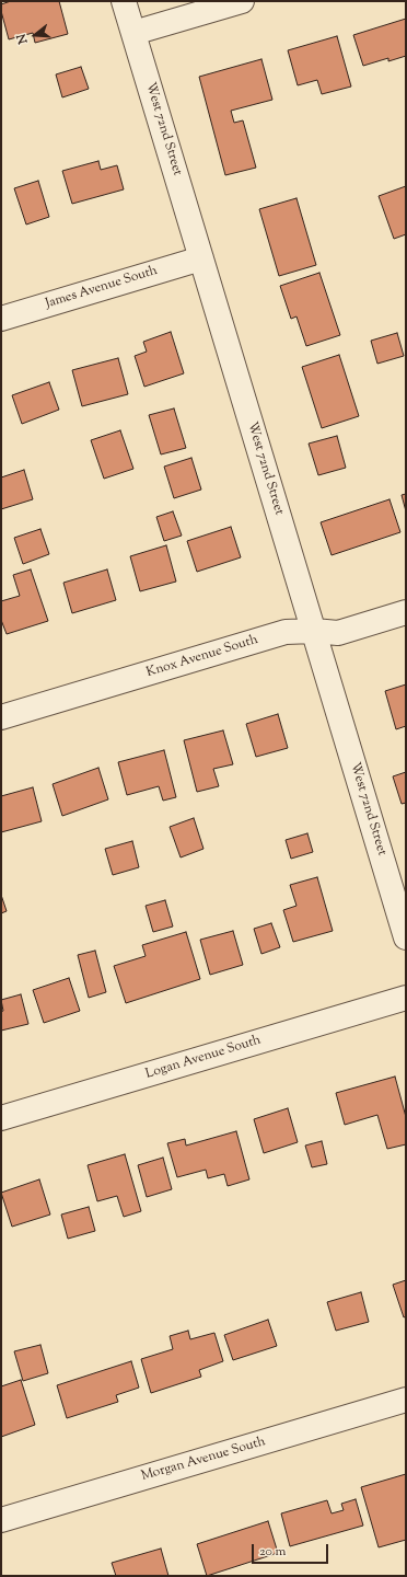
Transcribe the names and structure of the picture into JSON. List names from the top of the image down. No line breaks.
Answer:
{"streets":{"street":["West 72nd Street","James Avenue South","Knox Avenue South","Logan Avenue South","Morgan Avenue South"]},"crossings":[["West 72nd Street","James Avenue South"],["West 72nd Street","Knox Avenue South"]],"scale_bar":"20 m","north":"left"}
